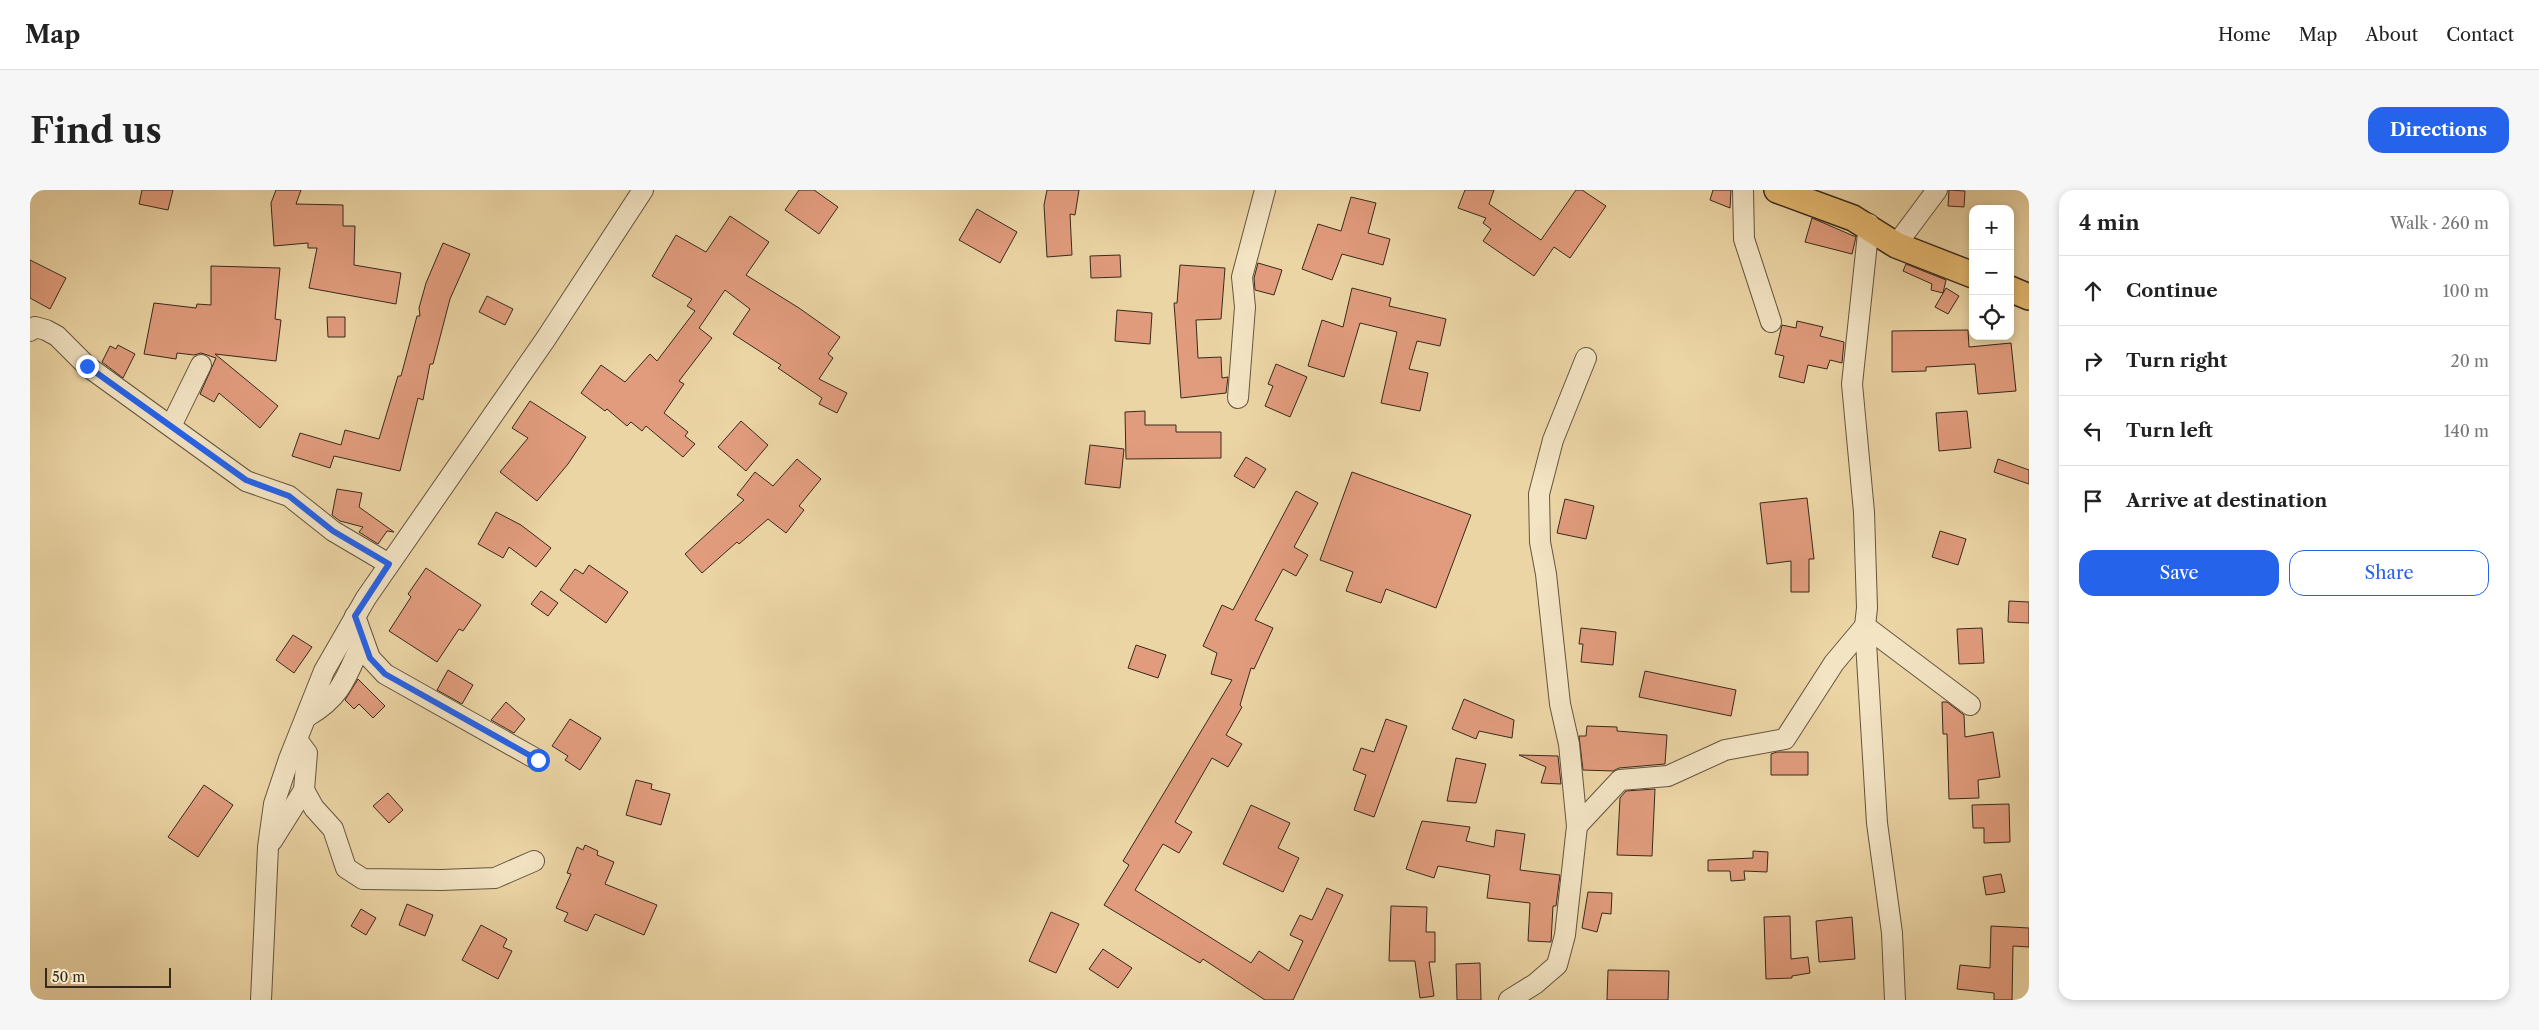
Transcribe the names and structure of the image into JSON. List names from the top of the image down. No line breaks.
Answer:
{"scale_bar":"50 m","page":{"header":"Map","nav":["Home","Map","About","Contact"],"buttons":["Directions",["Save","Share"]],"title":"Find us","heading":["4 min","Walk · 260 m"],"map_buttons":["+","−"],"list":[["Continue","100 m"],["Turn right","20 m"],["Turn left","140 m"],"Arrive at destination"],"scale":"50 m"}}
